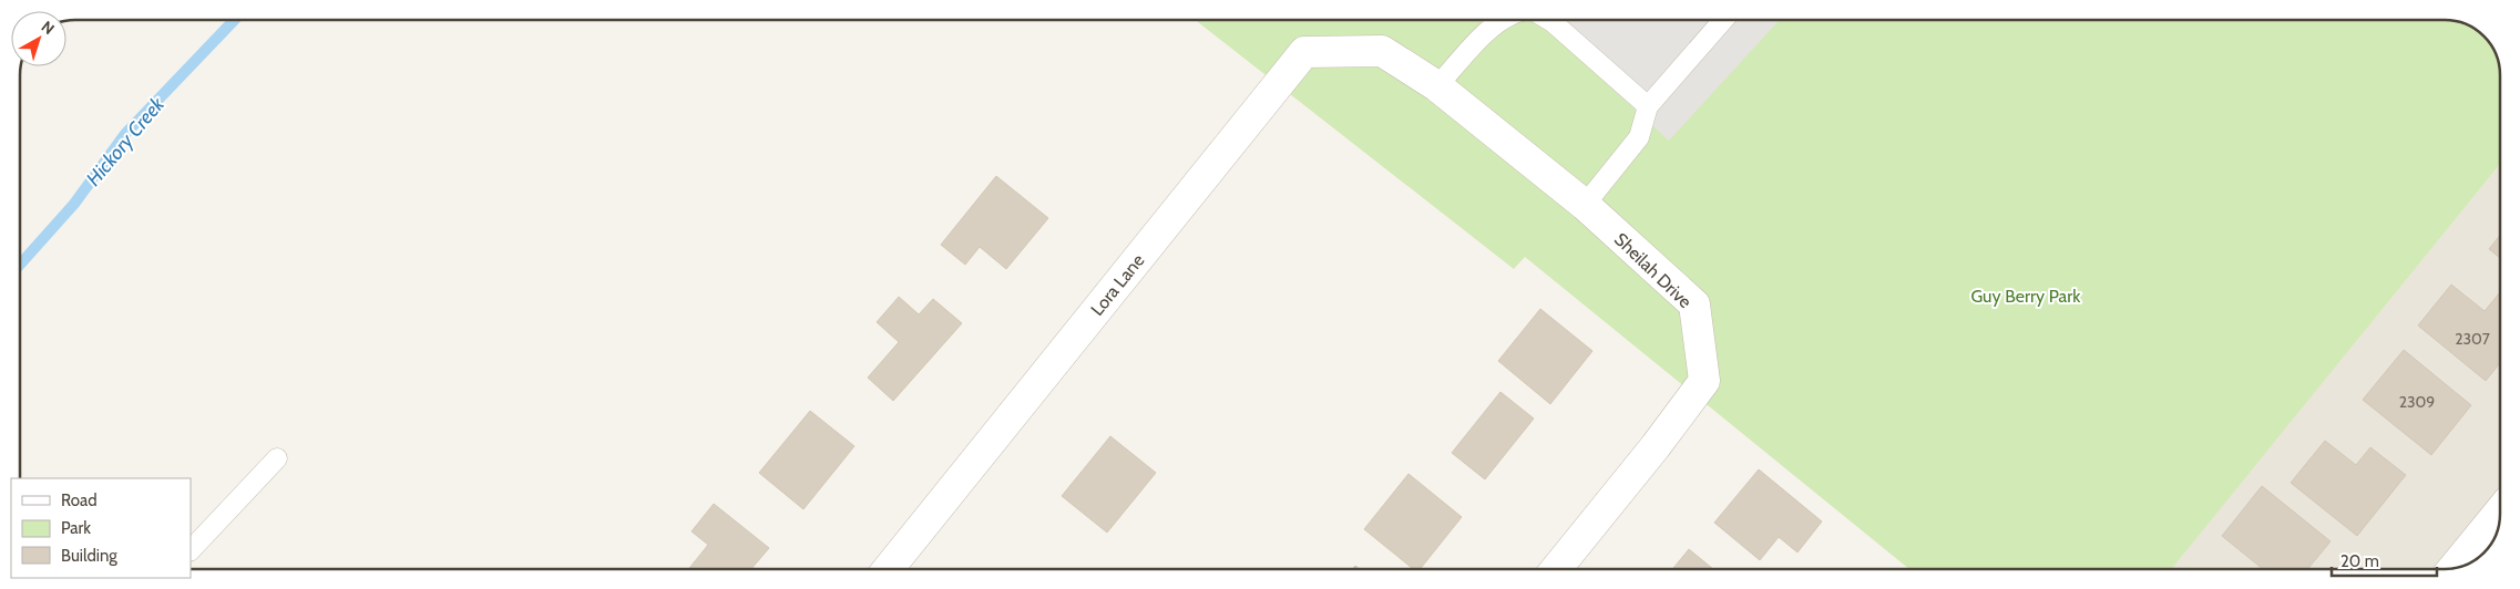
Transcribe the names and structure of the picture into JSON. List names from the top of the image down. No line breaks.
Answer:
{"streets":{"street":["Sheilah Drive","Lora Lane"]},"crossings":[["Sheilah Drive","Lora Lane"]],"water":["Hickory Creek"],"parks":["Guy Berry Park"],"house_numbers":["2307","2309"],"legend":["Road","Park","Building"],"scale_bar":"20 m","north":"top right"}
